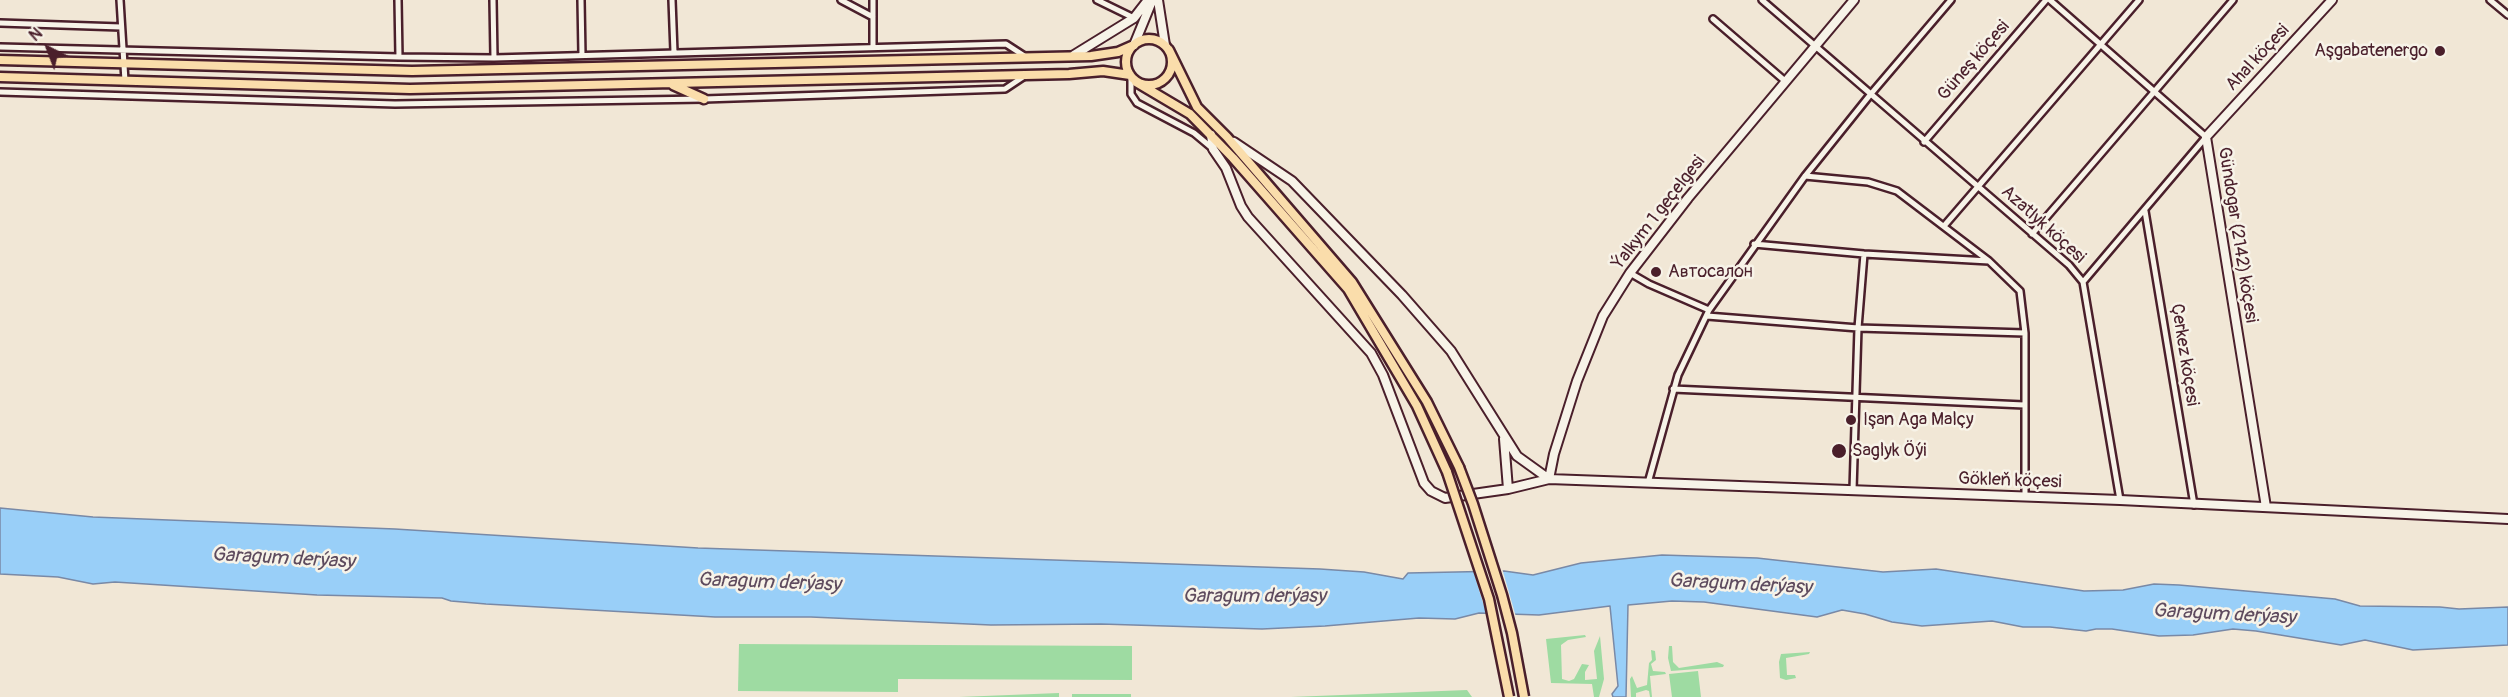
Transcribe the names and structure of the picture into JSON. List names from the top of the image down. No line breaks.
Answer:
{"streets":{"street":["Ahal köçesi","Güneş köçesi","Ýalkym 1 geçelgesi","Azatlyk köçesi","Gündogar (2142) köçesi","Çerkez köçesi","Gökleň köçesi"]},"crossings":[["Ahal köçesi","Gündogar (2142) köçesi"],["Güneş köçesi","Azatlyk köçesi"],["Ýalkym 1 geçelgesi","Azatlyk köçesi"],["Ýalkym 1 geçelgesi","Gökleň köçesi"],["Azatlyk köçesi","Gökleň köçesi"],["Gündogar (2142) köçesi","Gökleň köçesi"],["Çerkez köçesi","Gökleň köçesi"]],"water":["Garagum derýasy"],"places":["Aşgabatenergo","Автосалон","Işan Aga Malçy","Saglyk Öýi"],"north":"top left"}
